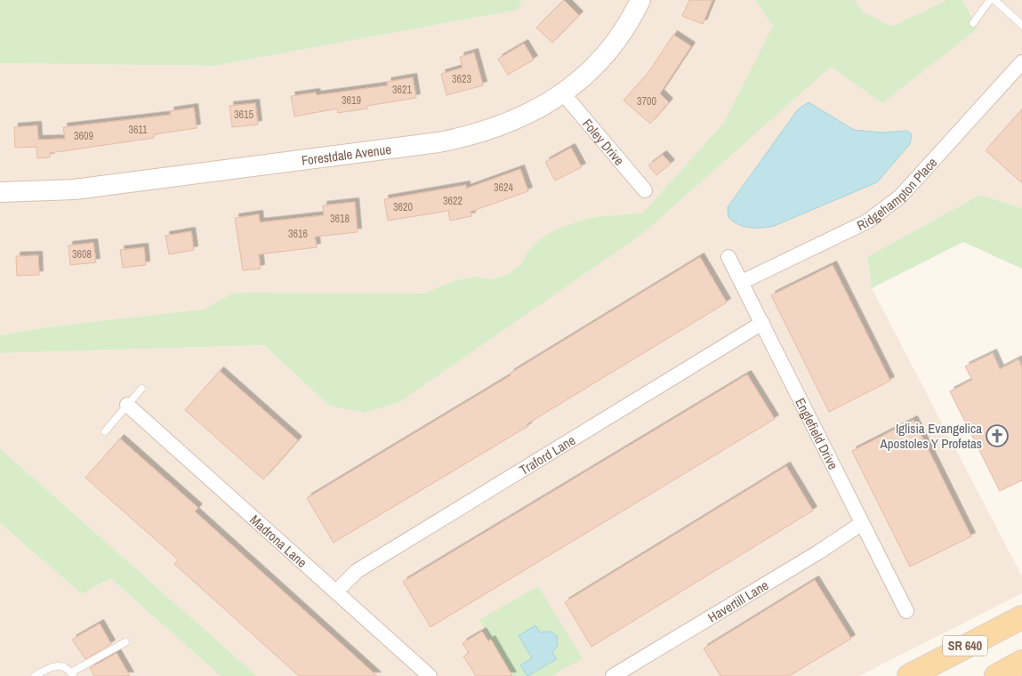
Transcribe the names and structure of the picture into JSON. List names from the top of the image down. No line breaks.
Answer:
{"streets":{"main road":["SR 640"],"street":["Foley Drive","Forestdale Avenue","Ridgehampton Place","Englefield Drive","Traford Lane","Madrona Lane","Havertill Lane"]},"crossings":[["Foley Drive","Forestdale Avenue"],["Ridgehampton Place","Englefield Drive"],["Englefield Drive","Traford Lane"],["Englefield Drive","Havertill Lane"],["Traford Lane","Madrona Lane"]],"places":{"church":["Iglisia Evangelica Apostoles Y Profetas"]},"house_numbers":["3623","3621","3619","3700","3615","3611","3609","3624","3622","3620","3618","3616","3608"]}
